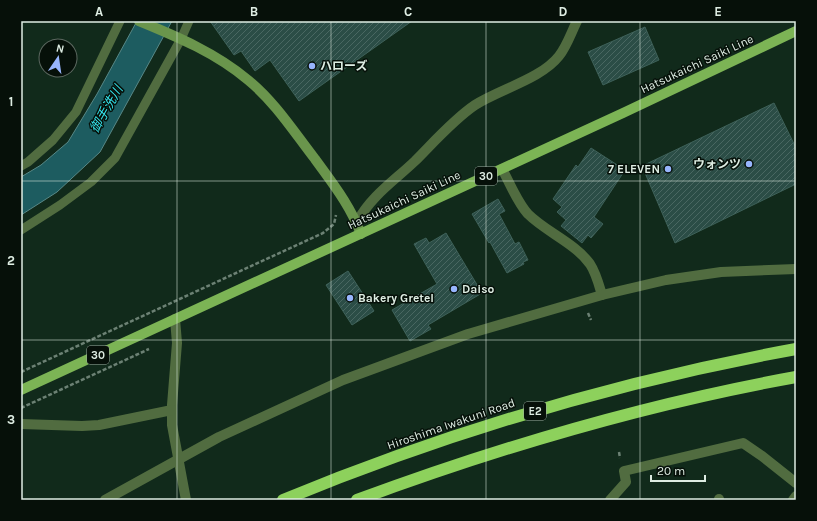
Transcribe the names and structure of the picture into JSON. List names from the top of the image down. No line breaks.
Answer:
{"streets":{"highway":["E2","Hiroshima Iwakuni Road"],"main road":["Hatsukaichi Saiki Line","30"]},"water":["御手洗川"],"places":["ハローズ","ウォンツ","7 ELEVEN","Daiso","Bakery Gretel"],"scale_bar":"20 m","north":"top","grid":{"columns":["A","B","C","D","E"],"rows":["1","2","3"]}}
